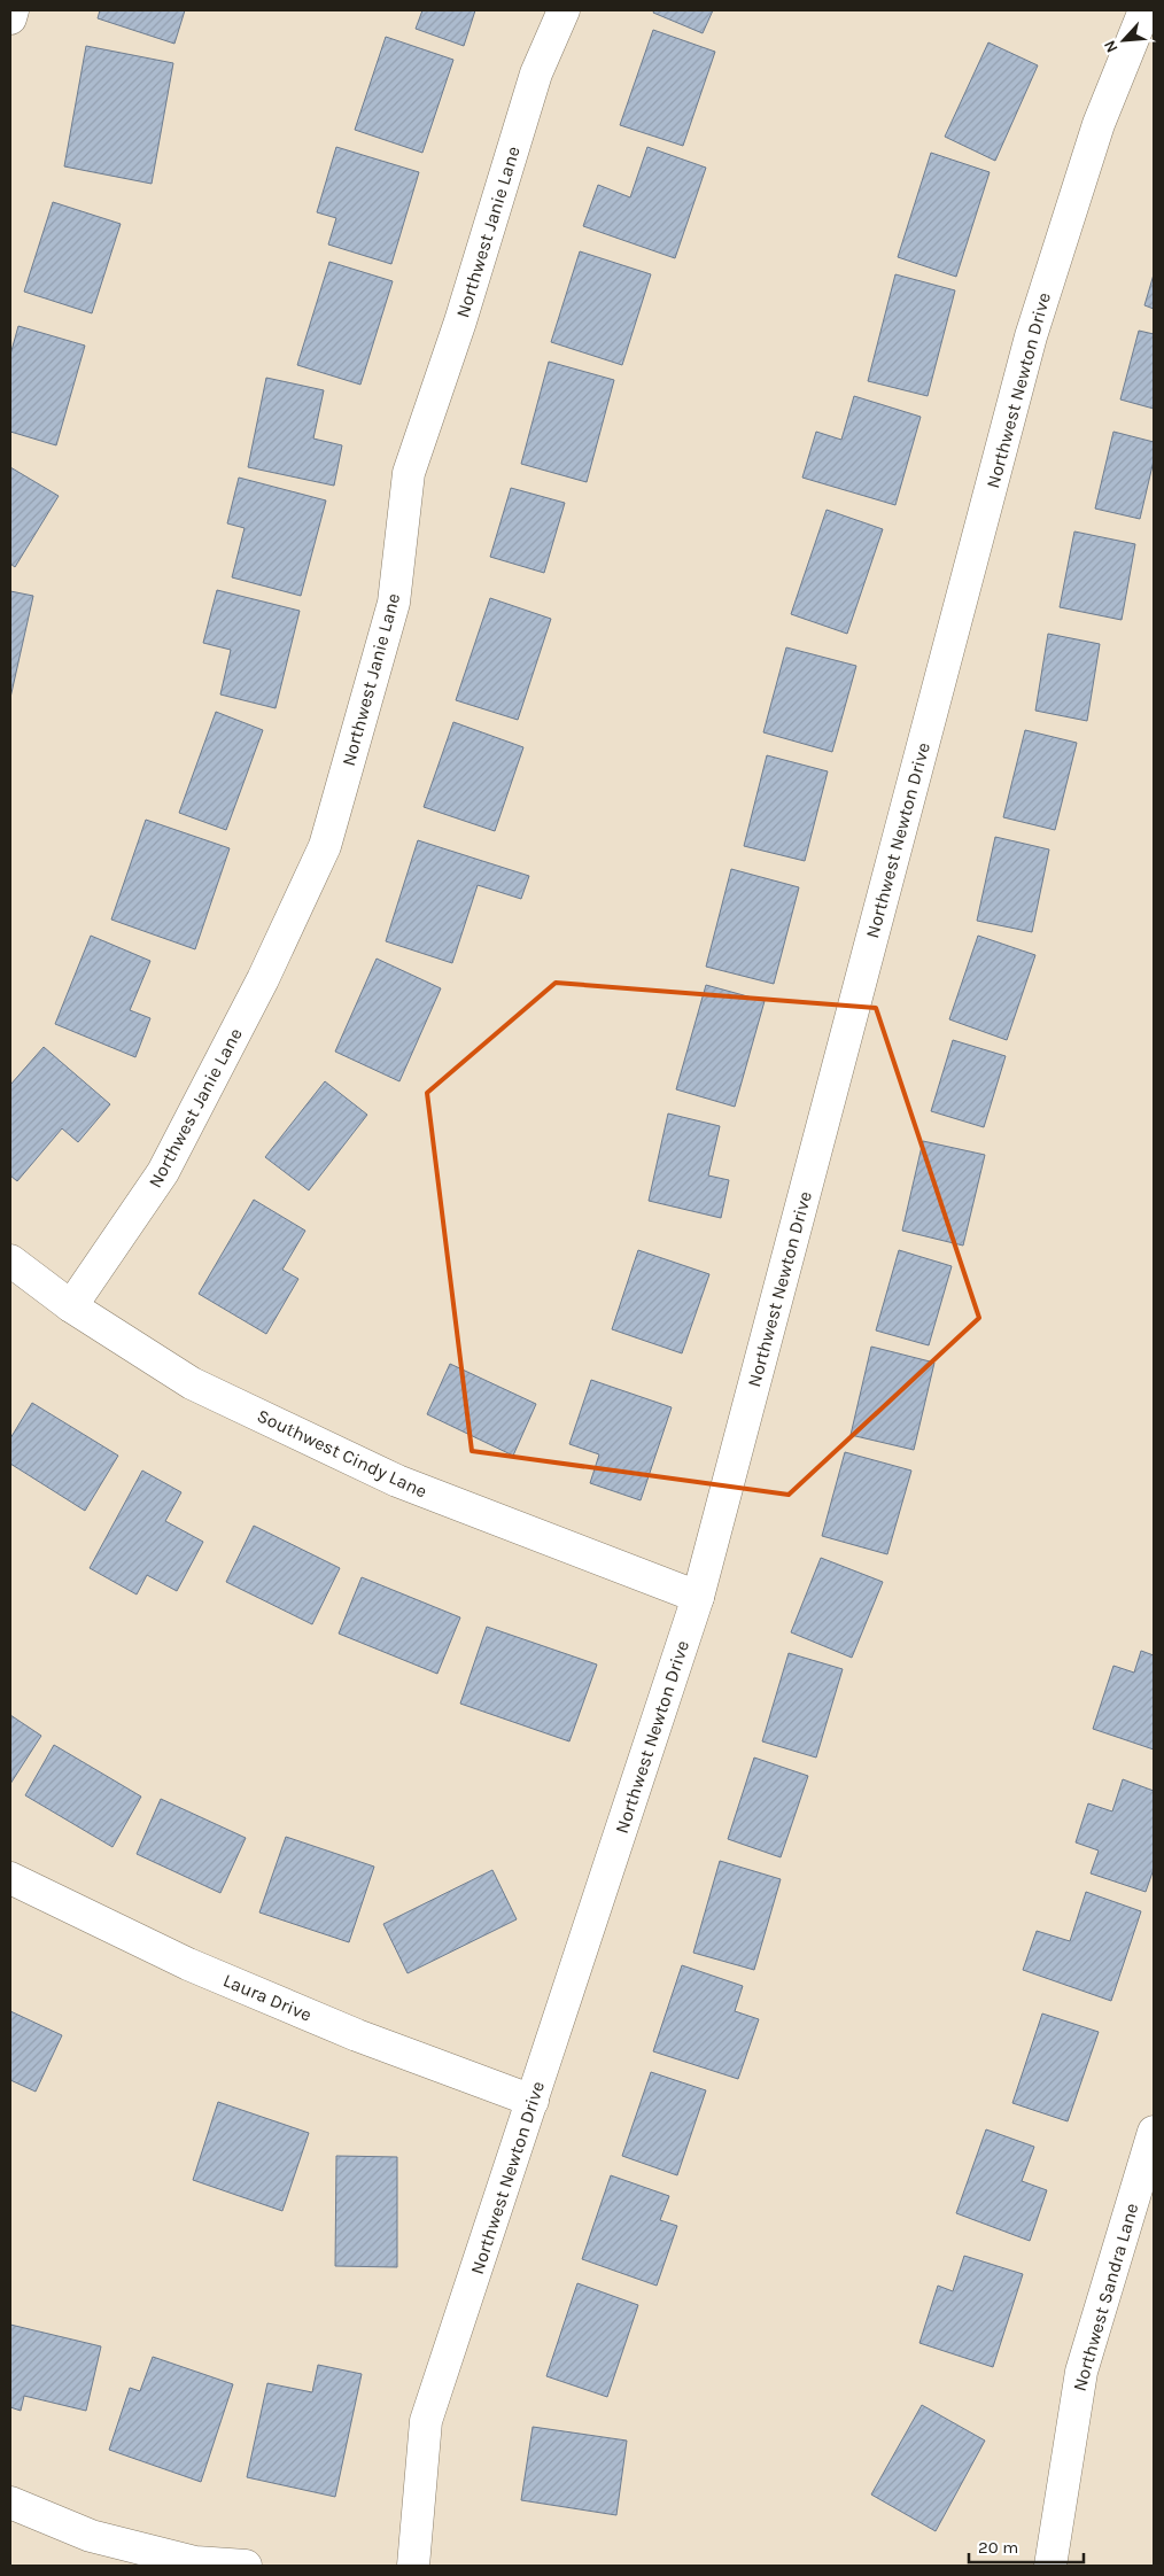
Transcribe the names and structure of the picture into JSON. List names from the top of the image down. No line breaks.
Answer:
{"streets":{"street":["Northwest Janie Lane","Northwest Newton Drive","Southwest Cindy Lane","Laura Drive","Northwest Sandra Lane"]},"crossings":[["Northwest Janie Lane","Southwest Cindy Lane"],["Northwest Newton Drive","Southwest Cindy Lane"],["Northwest Newton Drive","Laura Drive"]],"scale_bar":"20 m","north":"bottom left"}
